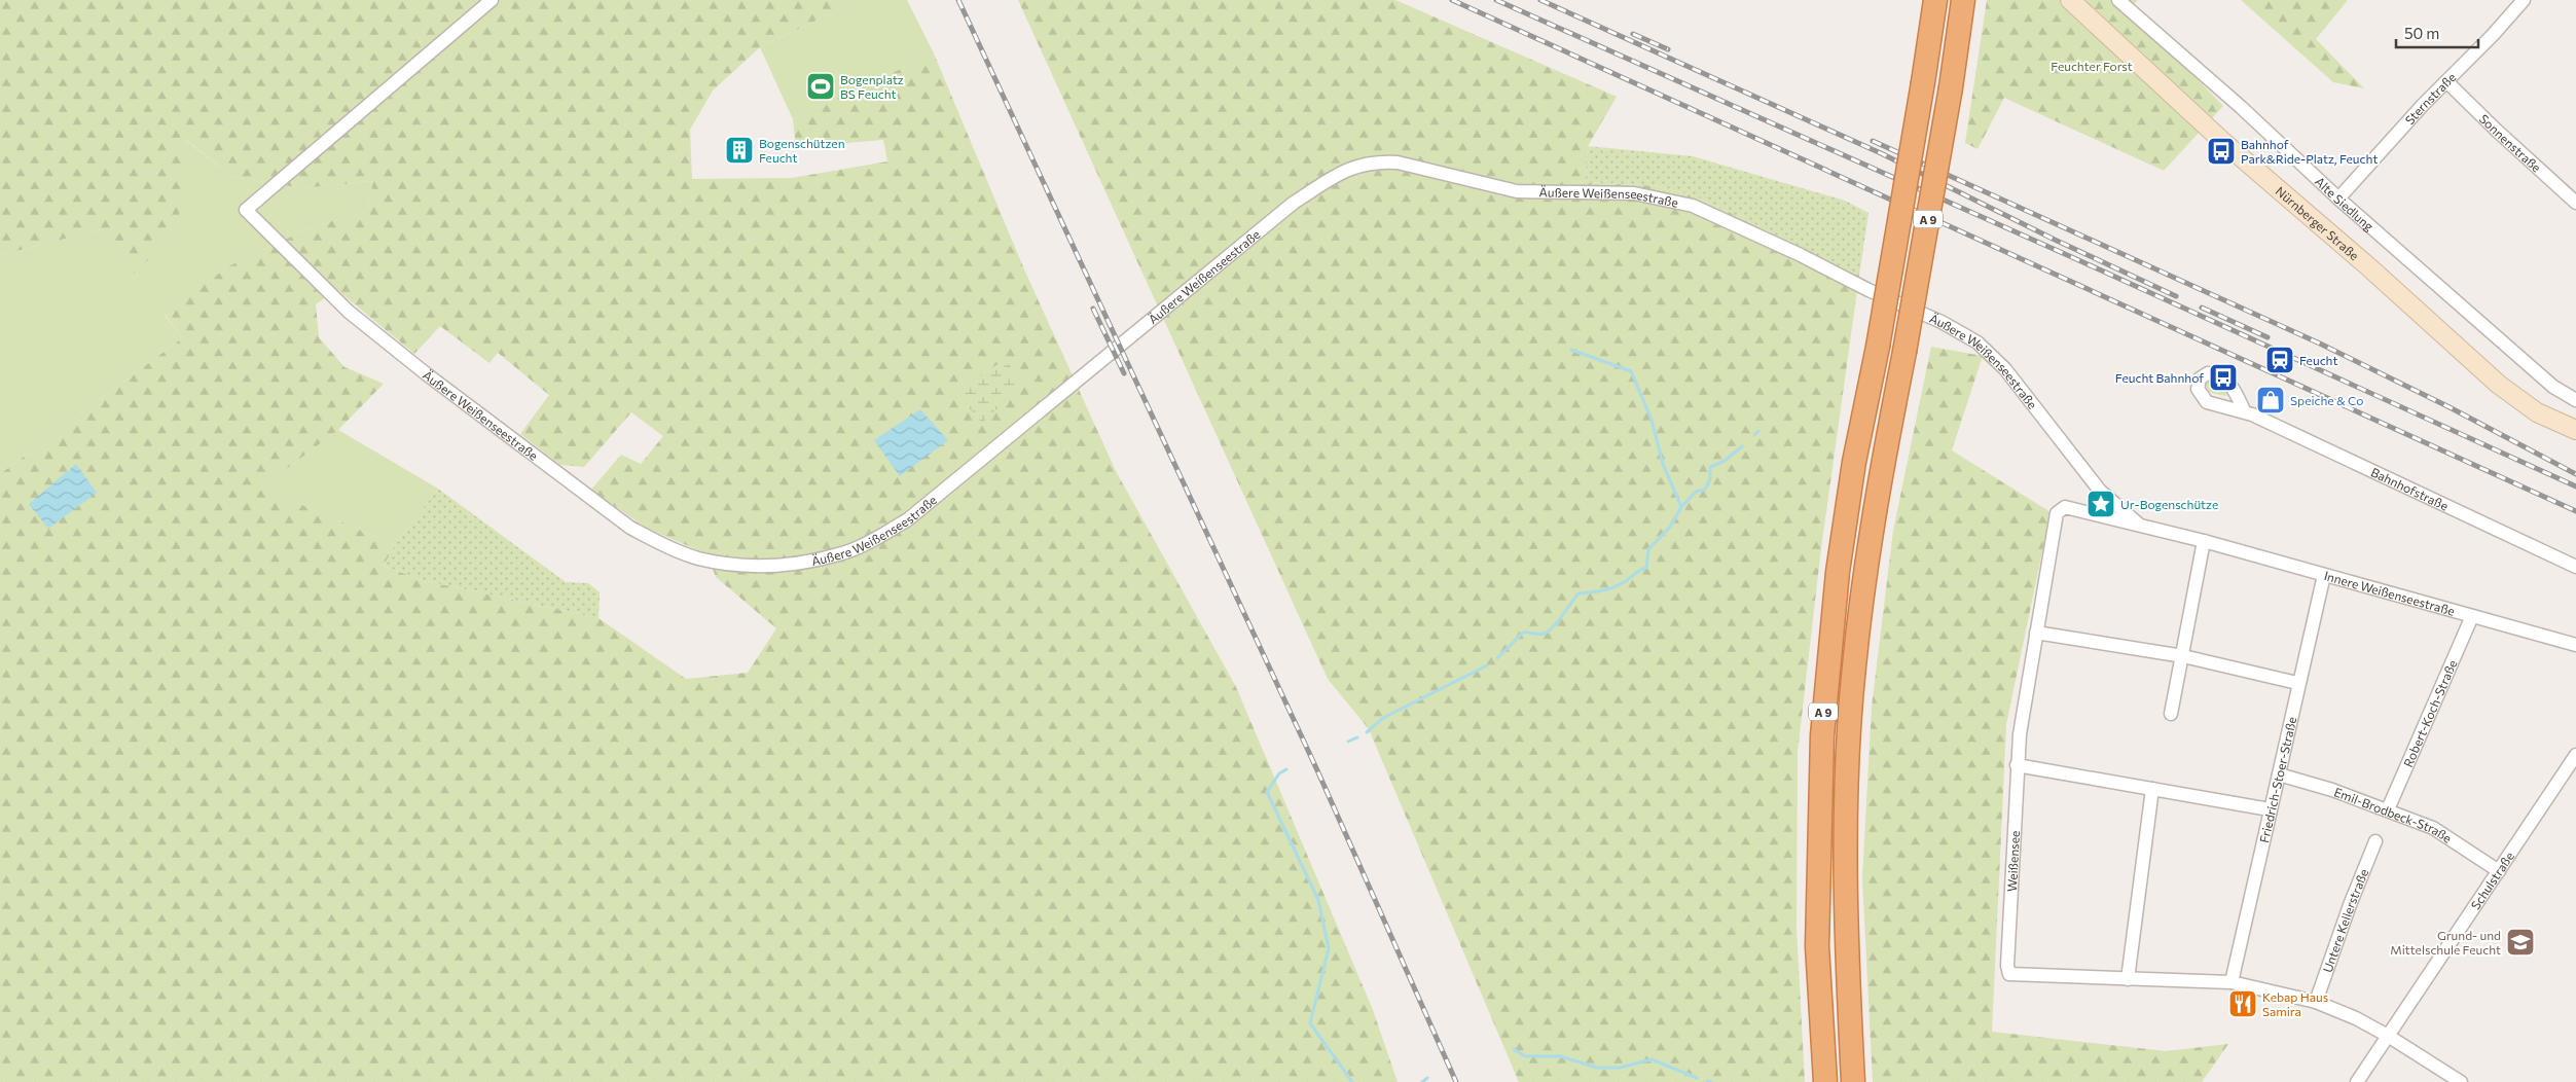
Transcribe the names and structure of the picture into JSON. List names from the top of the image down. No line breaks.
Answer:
{"streets":{"highway":["A 9"],"main road":["Nürnberger Straße"],"street":["Sternstraße","Sonnenstraße","Äußere Weißenseestraße","Alte Siedlung","Bahnhofstraße","Innere Weißenseestraße","Robert-Koch-Straße","Friedrich-Stoer-Straße","Emil-Brodbeck-Straße","Weißensee","Schulstraße","Untere Kellerstraße"]},"crossings":[["Sternstraße","Sonnenstraße"],["Sternstraße","Alte Siedlung"],["Äußere Weißenseestraße","Innere Weißenseestraße"],["Innere Weißenseestraße","Robert-Koch-Straße"],["Innere Weißenseestraße","Friedrich-Stoer-Straße"],["Innere Weißenseestraße","Weißensee"],["Robert-Koch-Straße","Emil-Brodbeck-Straße"],["Friedrich-Stoer-Straße","Emil-Brodbeck-Straße"],["Friedrich-Stoer-Straße","Weißensee"],["Emil-Brodbeck-Straße","Schulstraße"]],"parks":["Feuchter Forst"],"places":{"sports":["Bogenplatz BS Feucht"],"building":["Bogenschützen Feucht"],"bus stop":["Bahnhof Park&Ride-Platz, Feucht","Feucht Bahnhof"],"station":["Feucht"],"shop":["Speiche & Co"],"place":["Ur-Bogenschütze"],"school or university":["Grund- und Mittelschule Feucht"],"restaurant":["Kebap Haus Samira"]},"scale_bar":"50 m"}
